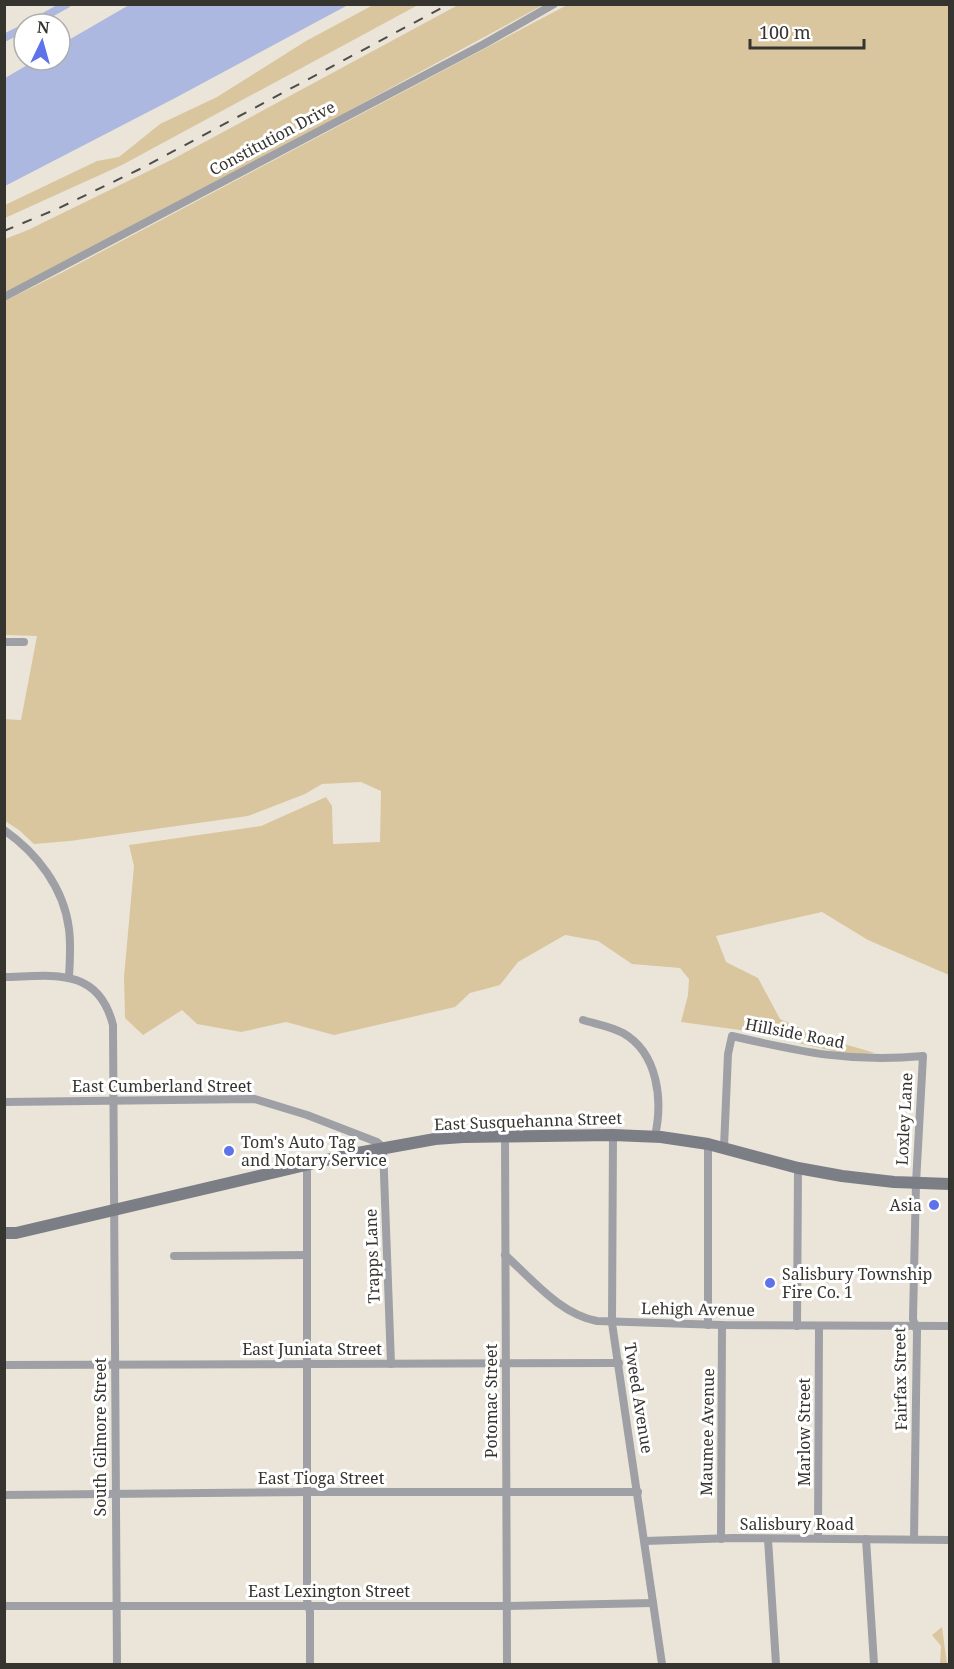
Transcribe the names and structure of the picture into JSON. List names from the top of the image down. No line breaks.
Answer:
{"streets":{"main road":["East Susquehanna Street"],"street":["Constitution Drive","Hillside Road","East Cumberland Street","Loxley Lane","Trapps Lane","Lehigh Avenue","East Juniata Street","Fairfax Street","Tweed Avenue","Potomac Street","Maumee Avenue","Marlow Street","South Gilmore Street","East Tioga Street","Salisbury Road","East Lexington Street"]},"crossings":[["Hillside Road","Loxley Lane"],["Hillside Road","East Susquehanna Street"],["East Cumberland Street","East Susquehanna Street"],["East Cumberland Street","Trapps Lane"],["East Cumberland Street","South Gilmore Street"],["Loxley Lane","East Susquehanna Street"],["Loxley Lane","Fairfax Street"],["East Susquehanna Street","Trapps Lane"],["East Susquehanna Street","Fairfax Street"],["East Susquehanna Street","Tweed Avenue"],["East Susquehanna Street","Potomac Street"],["East Susquehanna Street","South Gilmore Street"],["Trapps Lane","East Juniata Street"],["Lehigh Avenue","Fairfax Street"],["Lehigh Avenue","Tweed Avenue"],["Lehigh Avenue","Potomac Street"],["Lehigh Avenue","Maumee Avenue"],["Lehigh Avenue","Marlow Street"],["East Juniata Street","Tweed Avenue"],["East Juniata Street","Potomac Street"],["East Juniata Street","South Gilmore Street"],["Fairfax Street","Salisbury Road"],["Tweed Avenue","East Tioga Street"],["Tweed Avenue","Salisbury Road"],["Tweed Avenue","East Lexington Street"],["Potomac Street","East Tioga Street"],["Potomac Street","East Lexington Street"],["Maumee Avenue","Salisbury Road"],["Marlow Street","Salisbury Road"],["South Gilmore Street","East Tioga Street"],["South Gilmore Street","East Lexington Street"]],"places":["Tom's Auto Tag and Notary Service","Asia","Salisbury Township Fire Co. 1"],"scale_bar":"100 m","north":"top"}
